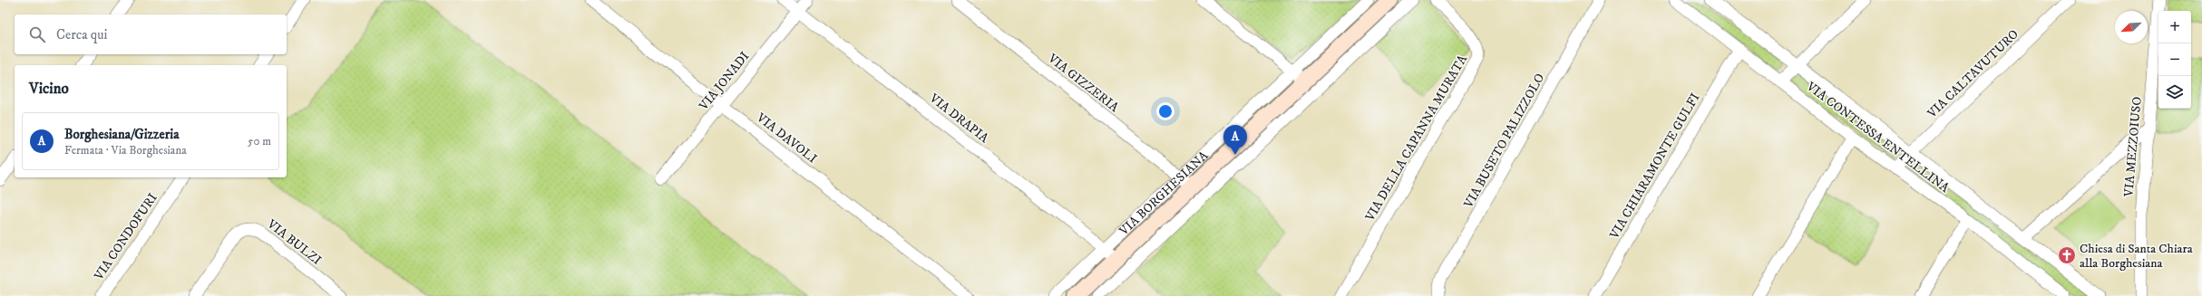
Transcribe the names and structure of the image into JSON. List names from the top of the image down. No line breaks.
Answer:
{"streets":{"street":["VIA CALTAVUTURO","VIA JONADI","VIA GIZZERIA","VIA DRAPIA","VIA CONTESSA ENTELLINA","VIA DAVOLI","VIA DELLA CAPANNA MURATA","VIA BUSETO PALIZZOLO","VIA MEZZOIUSO","VIA CHIARAMONTE GULFI","VIA BORGHESIANA","VIA CONDOFURI","VIA BULZI"]},"crossings":[["VIA CALTAVUTURO","VIA CONTESSA ENTELLINA"],["VIA JONADI","VIA DRAPIA"],["VIA JONADI","VIA DAVOLI"],["VIA GIZZERIA","VIA BORGHESIANA"],["VIA DRAPIA","VIA BORGHESIANA"],["VIA CONTESSA ENTELLINA","VIA CHIARAMONTE GULFI"]],"places":{"church":["Chiesa di Santa Chiara alla Borghesiana"]},"north":"bottom left","page":{"map_buttons":["+","−"],"search":"Cerca qui","heading":"Vicino","list":[{"mark":"A","name":"Borghesiana/Gizzeria","note":"Fermata · Via Borghesiana","value":"50 m"}],"pins":"A"}}
